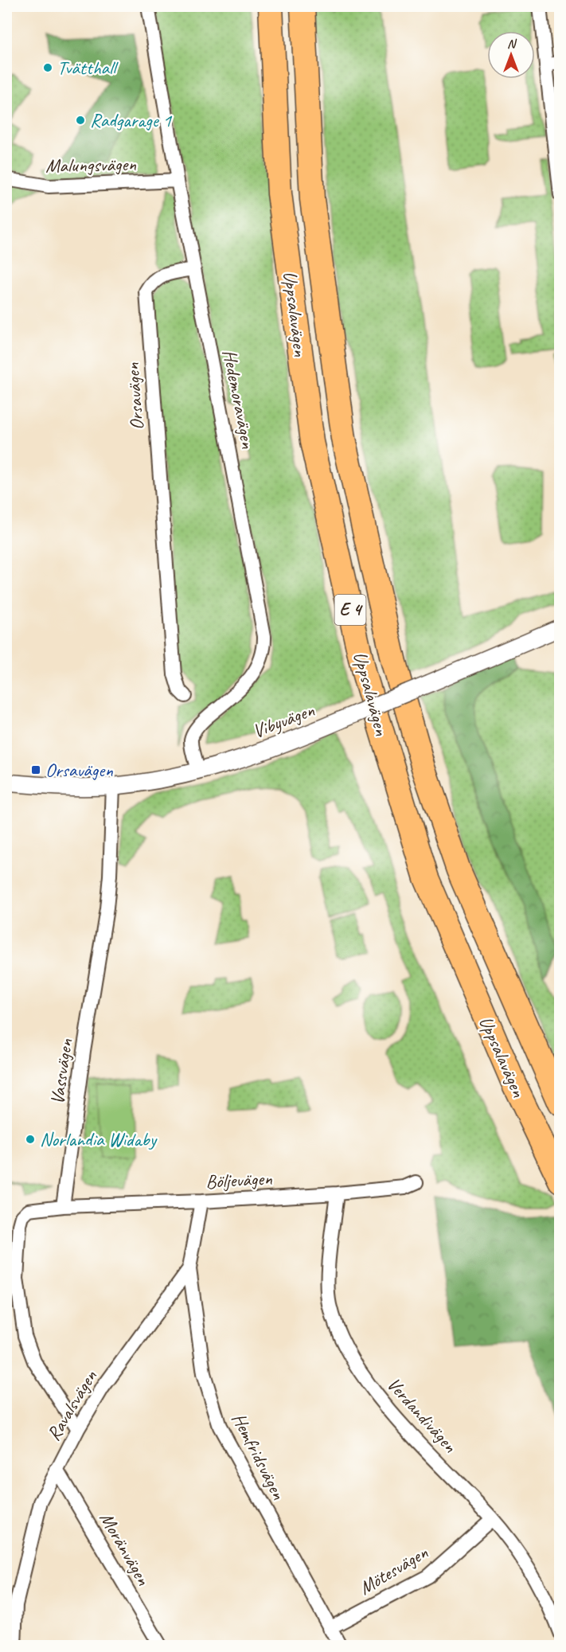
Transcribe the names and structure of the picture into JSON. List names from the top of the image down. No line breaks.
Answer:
{"streets":{"highway":["Uppsalavägen","E 4"],"street":["Malungsvägen","Orsavägen","Hedemoravägen","Vibyvägen","Vassvägen","Böljevägen","Ravalsvägen","Verdandivägen","Hemfridsvägen","Moränvägen","Mötesvägen"]},"crossings":[["Malungsvägen","Hedemoravägen"],["Orsavägen","Hedemoravägen"],["Hedemoravägen","Vibyvägen"],["Vibyvägen","Vassvägen"],["Vassvägen","Böljevägen"],["Böljevägen","Ravalsvägen"],["Böljevägen","Verdandivägen"],["Ravalsvägen","Hemfridsvägen"],["Ravalsvägen","Moränvägen"],["Verdandivägen","Mötesvägen"],["Hemfridsvägen","Mötesvägen"]],"places":{"other":["Tvätthall","Radgarage 1","Norlandia Widaby"],"transit":["Orsavägen"]},"north":"top"}
